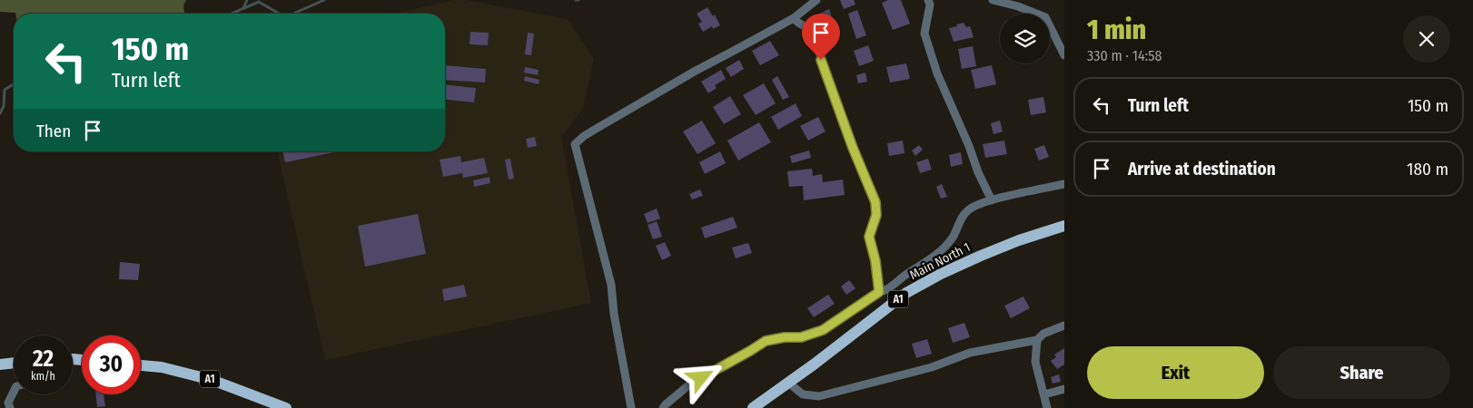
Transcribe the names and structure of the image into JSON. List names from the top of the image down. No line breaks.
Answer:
{"streets":{"main road":["Main North 1","A1"]},"page":{"heading":["1 min","330 m · 14:58"],"turn":["150 m","Turn left"],"list":[{"name":"Turn left","value":"150 m"},{"name":"Arrive at destination","value":"180 m"}],"then":"Then","speed":"22 km/h","limit":"30","buttons":["Exit","Share"]}}
